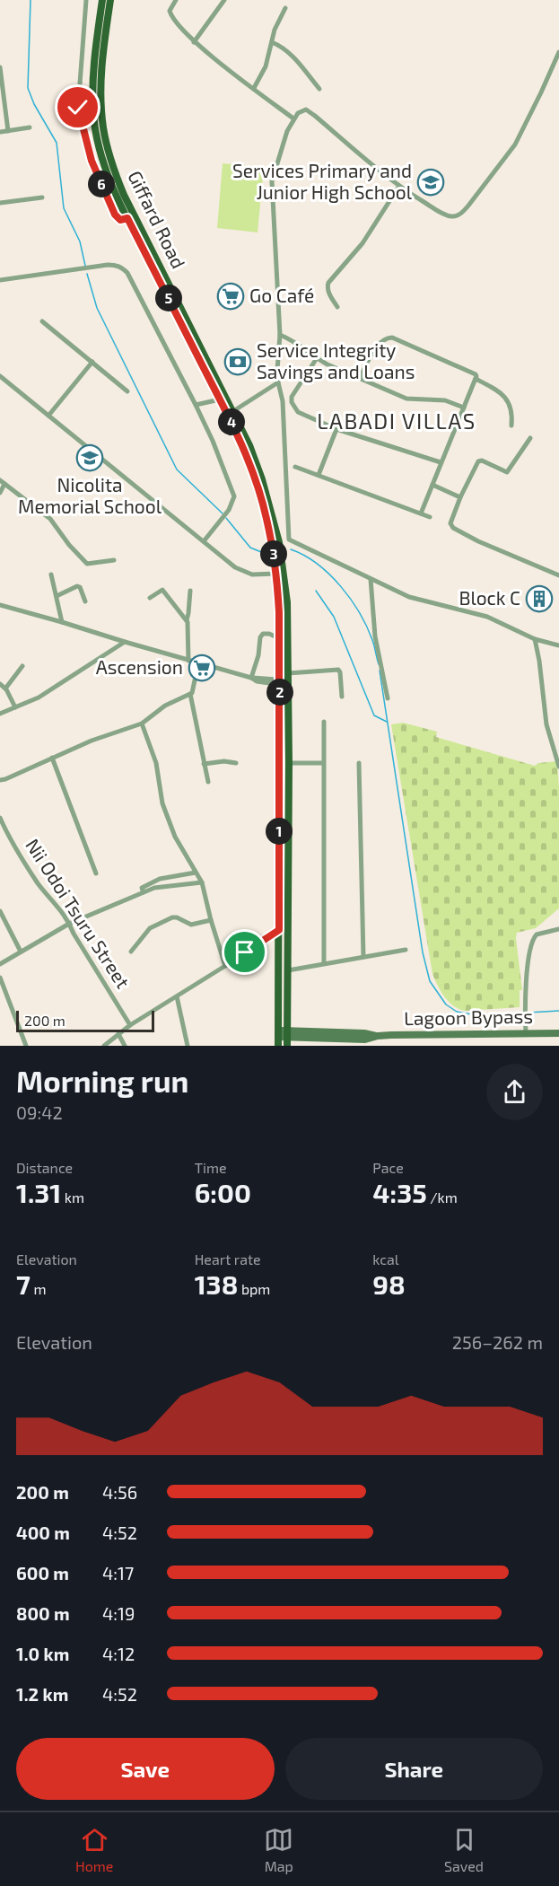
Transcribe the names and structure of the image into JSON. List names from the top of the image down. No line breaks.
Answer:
{"streets":{"main road":["Giffard Road"],"street":["Nii Odoi Tsuru Street","Lagoon Bypass"]},"crossings":[["Giffard Road","Lagoon Bypass"]],"districts":["LABADI VILLAS"],"places":{"school or university":["Services Primary and Junior High School","Nicolita Memorial School"],"supermarket":["Go Café","Ascension"],"bank":["Service Integrity Savings and Loans"],"building":["Block C"]},"scale_bar":"200 m","page":{"pins":["6","5","4","3","2","1"],"scale":"200 m","heading":["Morning run","09:42"],"stats":[["Distance","1.31 km"],["Time","6:00"],["Pace","4:35 /km"],["Elevation","7 m"],["Heart rate","138 bpm"],["kcal","98"]],"chart":["Elevation","256–262 m"],"list":[{"name":"200 m","note":"4:56"},{"name":"400 m","note":"4:52"},{"name":"600 m","note":"4:17"},{"name":"800 m","note":"4:19"},{"name":"1.0 km","note":"4:12"},{"name":"1.2 km","note":"4:52"}],"buttons":["Save","Share"],"tabs":["Home","Map","Saved"]}}
